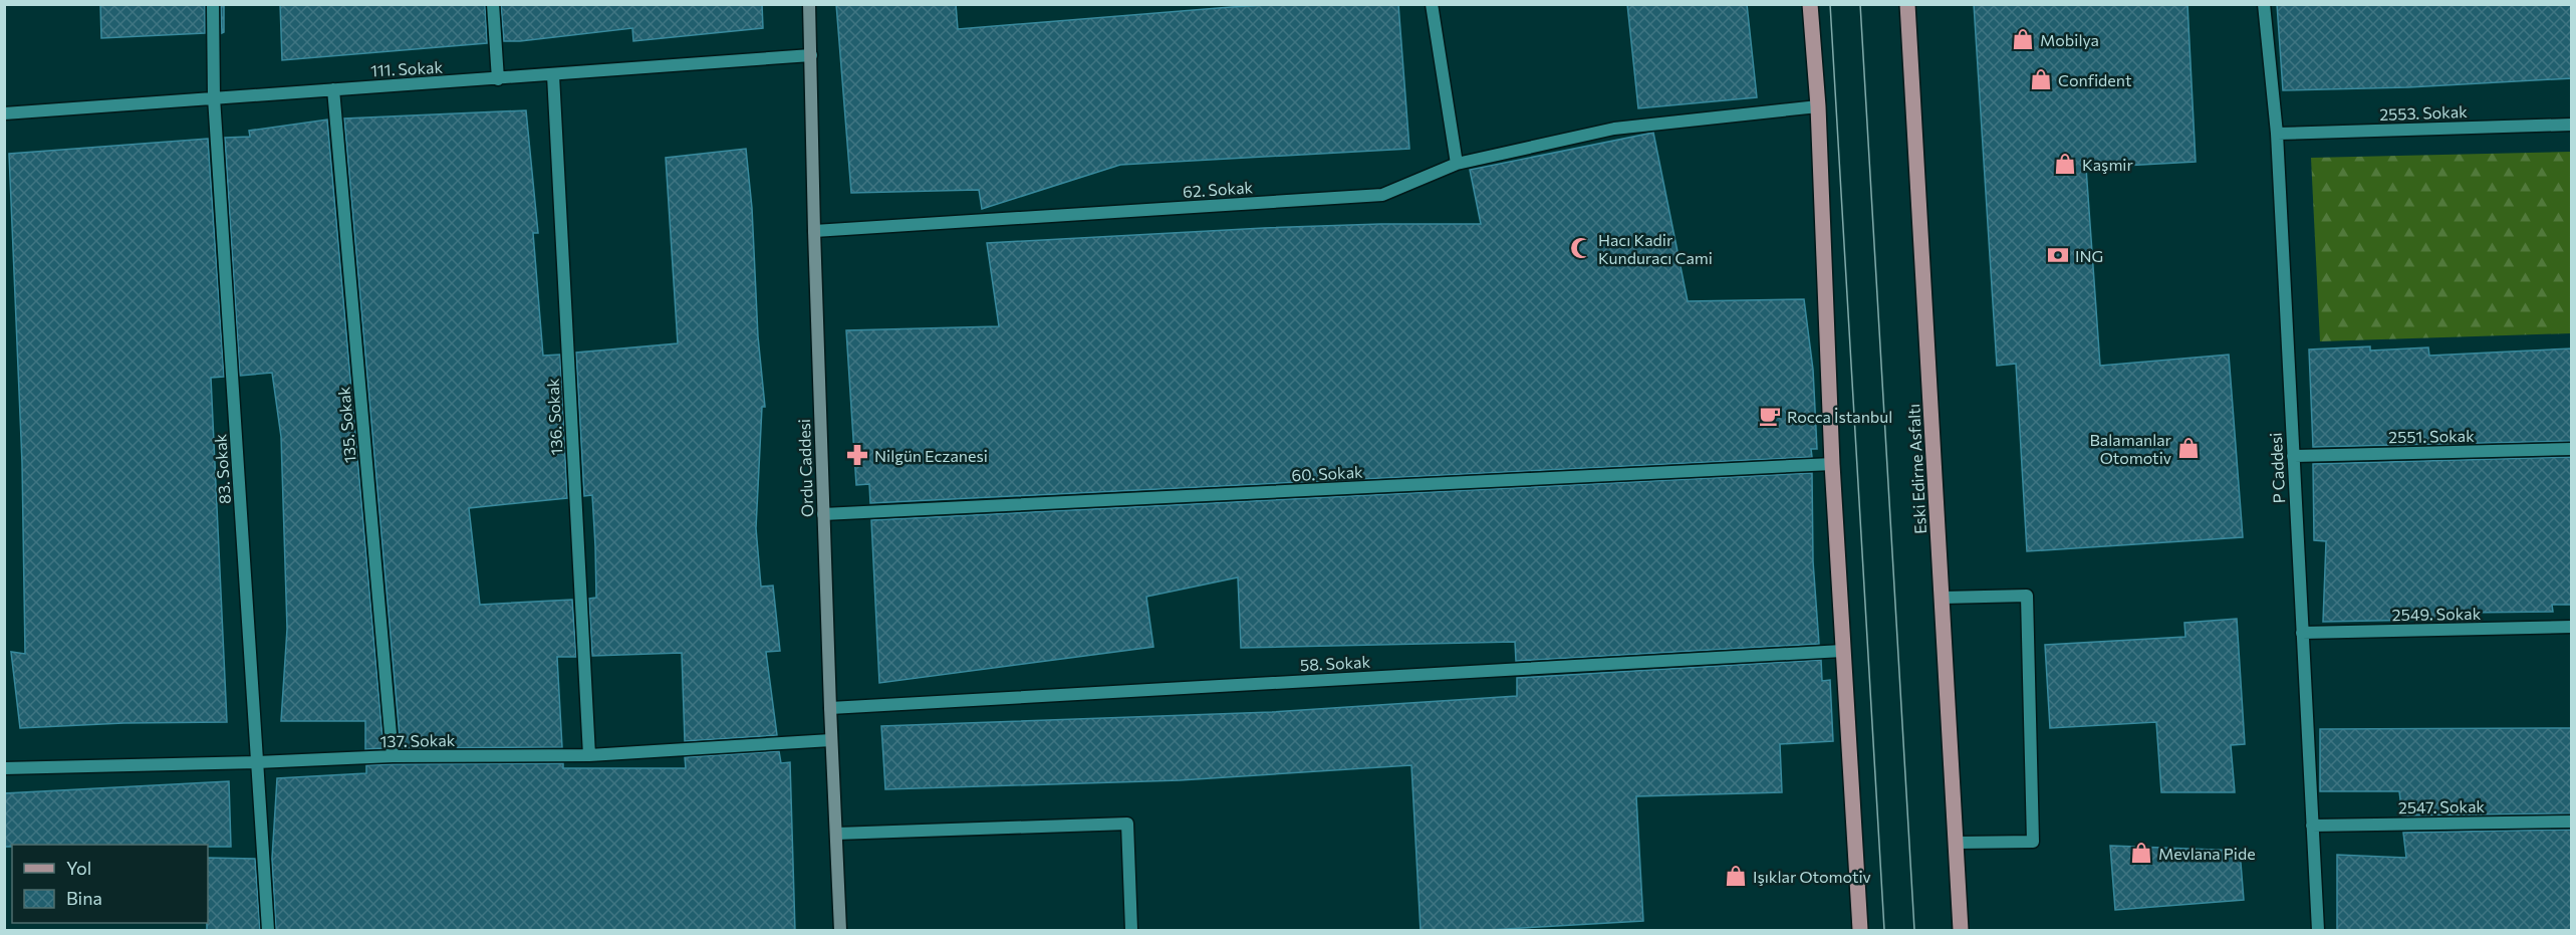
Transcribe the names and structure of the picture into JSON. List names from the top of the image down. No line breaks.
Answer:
{"streets":{"main road":["Ordu Caddesi","Eski Edirne Asfaltı"],"street":["111. Sokak","2553. Sokak","62. Sokak","136. Sokak","135. Sokak","2551. Sokak","P Caddesi","83. Sokak","60. Sokak","2549. Sokak","58. Sokak","137. Sokak","2547. Sokak"]},"crossings":[["111. Sokak","136. Sokak"],["111. Sokak","135. Sokak"],["111. Sokak","Ordu Caddesi"],["111. Sokak","83. Sokak"],["2553. Sokak","P Caddesi"],["62. Sokak","Ordu Caddesi"],["136. Sokak","137. Sokak"],["135. Sokak","137. Sokak"],["2551. Sokak","P Caddesi"],["Ordu Caddesi","60. Sokak"],["Ordu Caddesi","58. Sokak"],["Ordu Caddesi","137. Sokak"],["P Caddesi","2549. Sokak"],["P Caddesi","2547. Sokak"],["83. Sokak","137. Sokak"]],"places":{"shop":["Mobilya","Confident","Kaşmir","Balamanlar Otomotiv","Mevlana Pide","Işıklar Otomotiv"],"mosque":["Hacı Kadir Kunduracı Cami"],"bank":["ING"],"cafe":["Rocca İstanbul"],"pharmacy":["Nilgün Eczanesi"]},"legend":["Yol","Bina"]}
